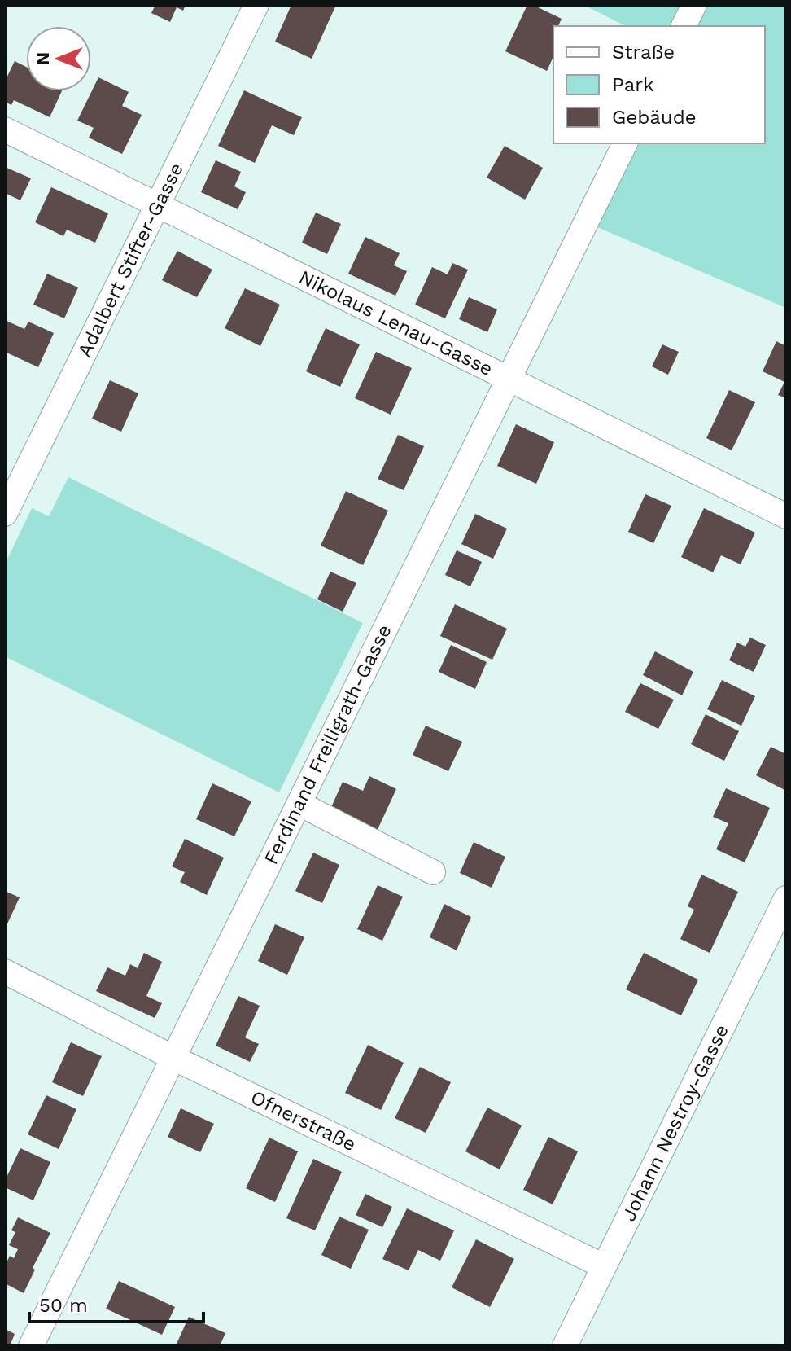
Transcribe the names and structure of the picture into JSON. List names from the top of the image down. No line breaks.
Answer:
{"streets":{"street":["Adalbert Stifter-Gasse","Nikolaus Lenau-Gasse","Ferdinand Freiligrath-Gasse","Ofnerstraße","Johann Nestroy-Gasse"]},"crossings":[["Adalbert Stifter-Gasse","Nikolaus Lenau-Gasse"],["Nikolaus Lenau-Gasse","Ferdinand Freiligrath-Gasse"],["Ferdinand Freiligrath-Gasse","Ofnerstraße"],["Ofnerstraße","Johann Nestroy-Gasse"]],"legend":["Straße","Park","Gebäude"],"scale_bar":"50 m","north":"left"}
